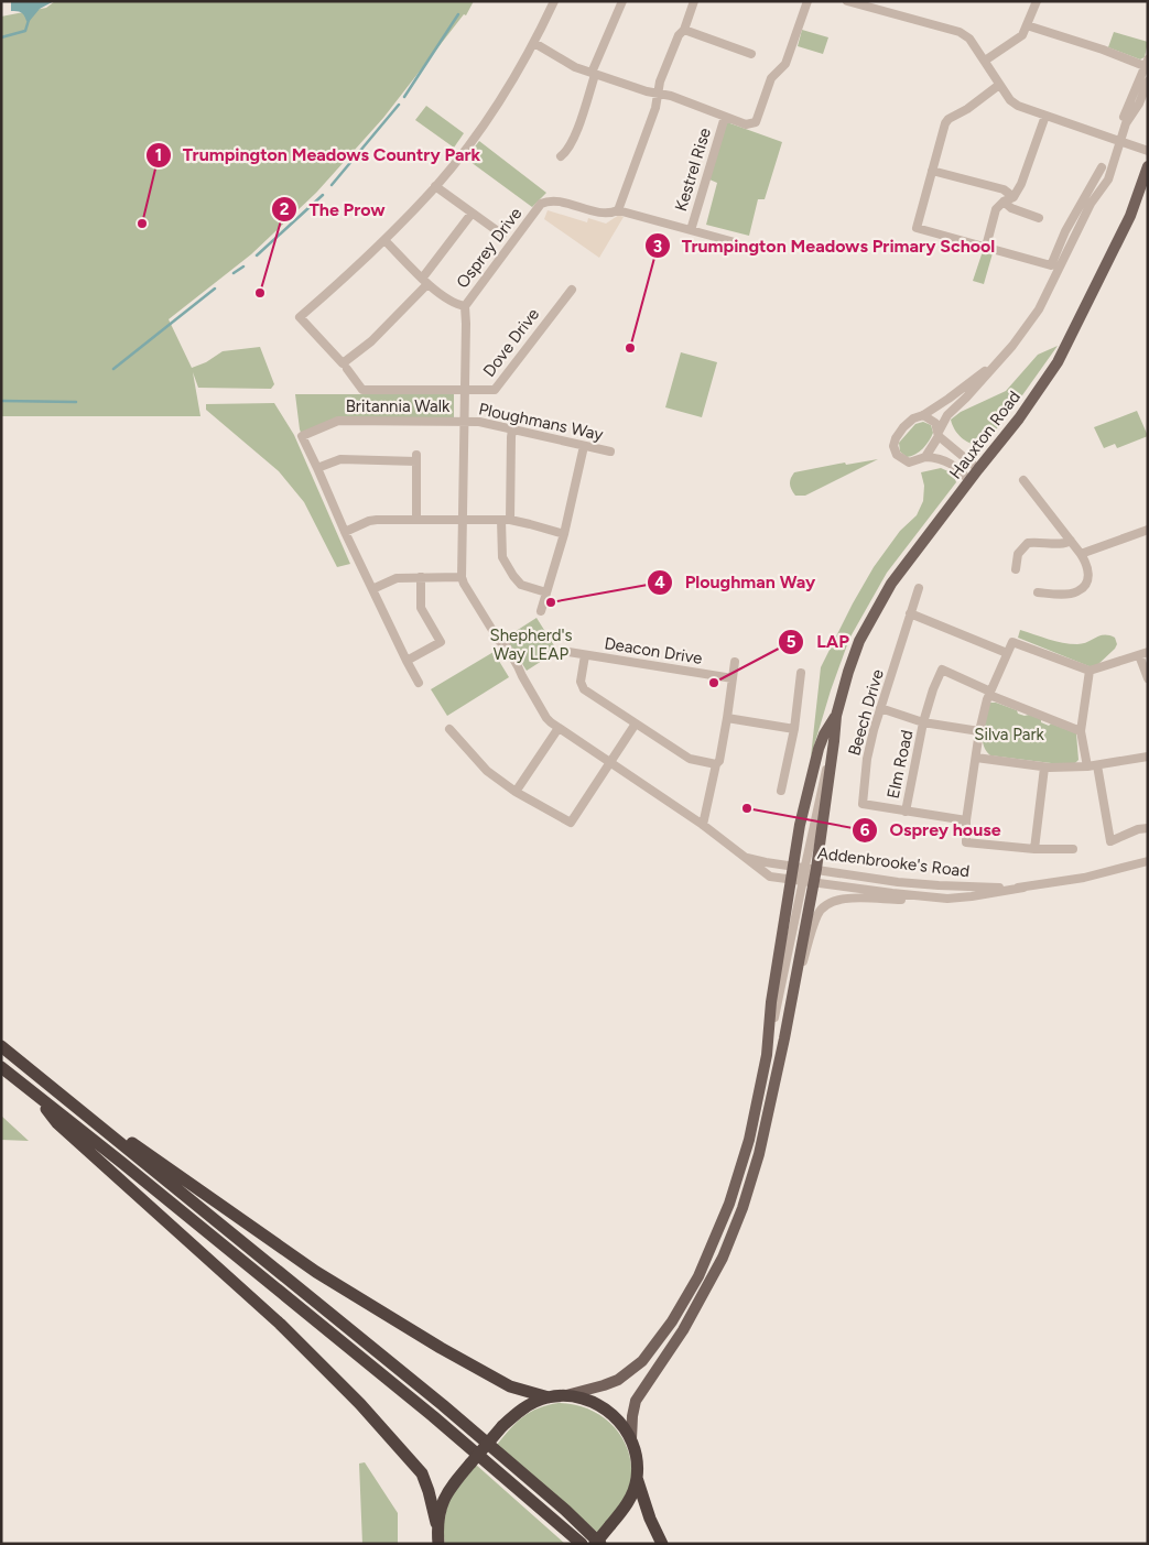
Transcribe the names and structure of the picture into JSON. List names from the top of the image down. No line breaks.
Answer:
{"streets":{"main road":["Hauxton Road"],"street":["Kestrel Rise","Osprey Drive","Dove Drive","Britannia Walk","Ploughmans Way","Deacon Drive","Beech Drive","Elm Road","Addenbrooke's Road"]},"crossings":[["Kestrel Rise","Osprey Drive"],["Osprey Drive","Dove Drive"],["Osprey Drive","Britannia Walk"],["Osprey Drive","Ploughmans Way"],["Osprey Drive","Addenbrooke's Road"],["Britannia Walk","Ploughmans Way"],["Beech Drive","Elm Road"]],"parks":["Shepherd's Way LEAP","Silva Park"],"places":["Trumpington Meadows Country Park","The Prow","Trumpington Meadows Primary School","Ploughman Way","LAP","Osprey house"]}
